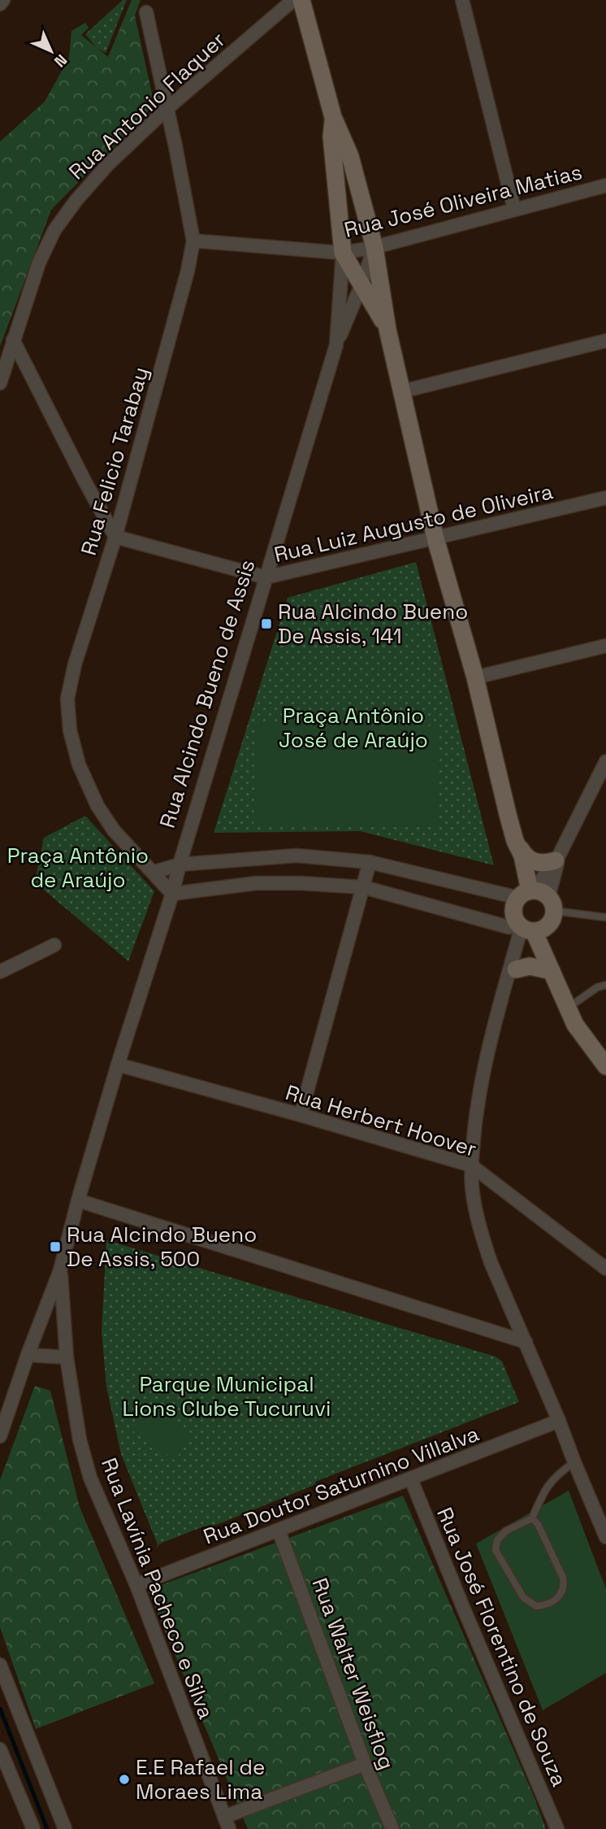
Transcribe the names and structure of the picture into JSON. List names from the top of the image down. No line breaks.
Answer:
{"streets":{"street":["Rua Antonio Flaquer","Rua José Oliveira Matias","Rua Felicio Tarabay","Rua Luiz Augusto de Oliveira","Rua Alcindo Bueno de Assis","Rua Herbert Hoover","Rua Doutor Saturnino Villalva","Rua Lavínia Pacheco e Silva","Rua José Florentino de Souza","Rua Walter Weisflog"]},"crossings":[["Rua Antonio Flaquer","Rua Felicio Tarabay"],["Rua José Oliveira Matias","Rua Felicio Tarabay"],["Rua José Oliveira Matias","Rua Alcindo Bueno de Assis"],["Rua Felicio Tarabay","Rua Luiz Augusto de Oliveira"],["Rua Felicio Tarabay","Rua Alcindo Bueno de Assis"],["Rua Luiz Augusto de Oliveira","Rua Alcindo Bueno de Assis"],["Rua Alcindo Bueno de Assis","Rua Herbert Hoover"],["Rua Alcindo Bueno de Assis","Rua Lavínia Pacheco e Silva"],["Rua Doutor Saturnino Villalva","Rua Lavínia Pacheco e Silva"],["Rua Doutor Saturnino Villalva","Rua José Florentino de Souza"],["Rua Doutor Saturnino Villalva","Rua Walter Weisflog"]],"parks":["Praça Antônio José de Araújo","Praça Antônio de Araújo","Parque Municipal Lions Clube Tucuruvi"],"places":{"transit":["Rua Alcindo Bueno De Assis, 141","Rua Alcindo Bueno De Assis, 500"],"other":["E.E Rafael de Moraes Lima"]},"north":"bottom right"}
